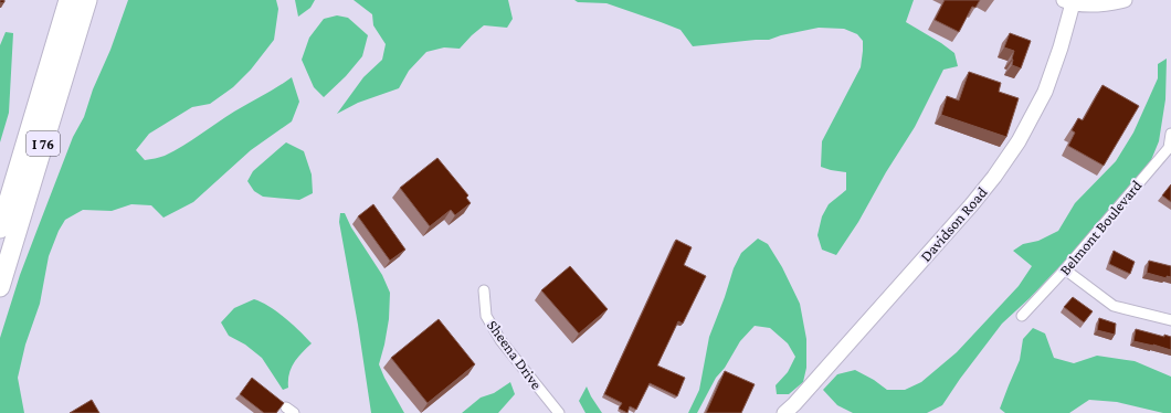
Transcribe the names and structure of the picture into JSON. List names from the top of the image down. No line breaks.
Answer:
{"streets":{"highway":["I 76"],"street":["Davidson Road","Belmont Boulevard","Sheena Drive"]}}
